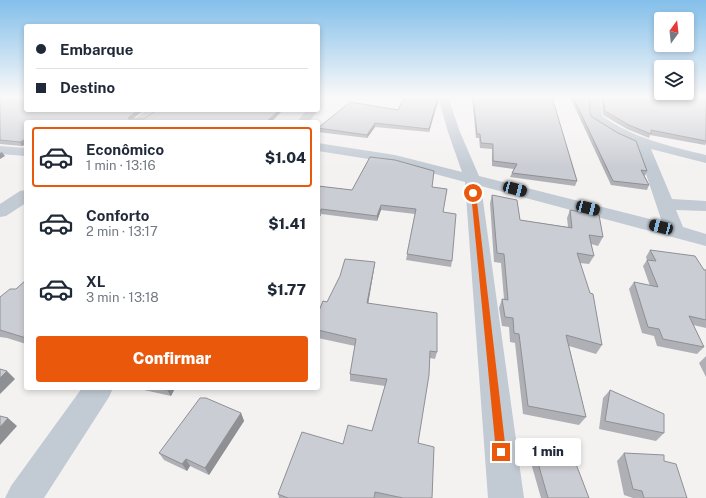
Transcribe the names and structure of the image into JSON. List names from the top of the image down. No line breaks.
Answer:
{"north":"top","page":{"banner":["Embarque","Destino"],"list":[{"name":"Econômico","note":"1 min · 13:16","value":"$1.04"},{"name":"Conforto","note":"2 min · 13:17","value":"$1.41"},{"name":"XL","note":"3 min · 13:18","value":"$1.77"}],"buttons":"Confirmar","bubble":"1 min"}}
